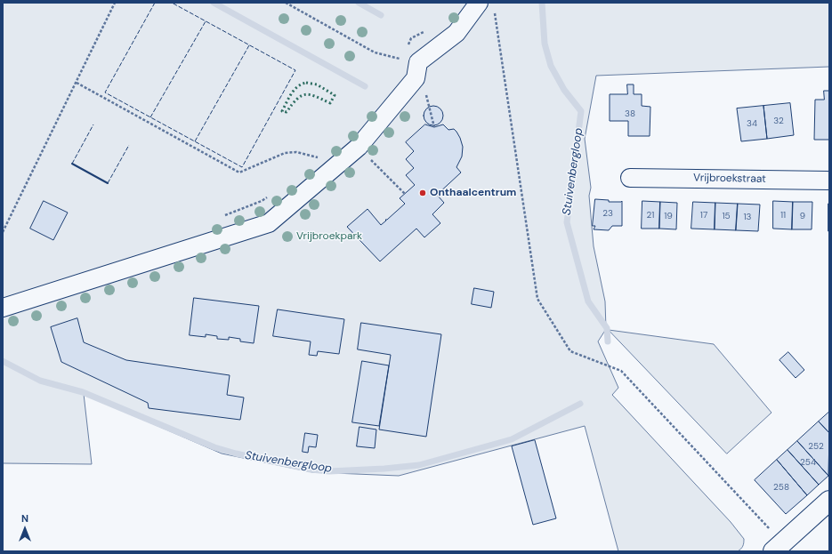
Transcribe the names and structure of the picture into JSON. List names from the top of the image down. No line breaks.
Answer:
{"streets":{"street":["Vrijbroekstraat"]},"water":["Stuivenbergloop"],"parks":["Vrijbroekpark"],"places":["Onthaalcentrum"],"house_numbers":["38","32","34","23","21","17","11","19","15","9","13","252","254","258"],"north":"top"}
